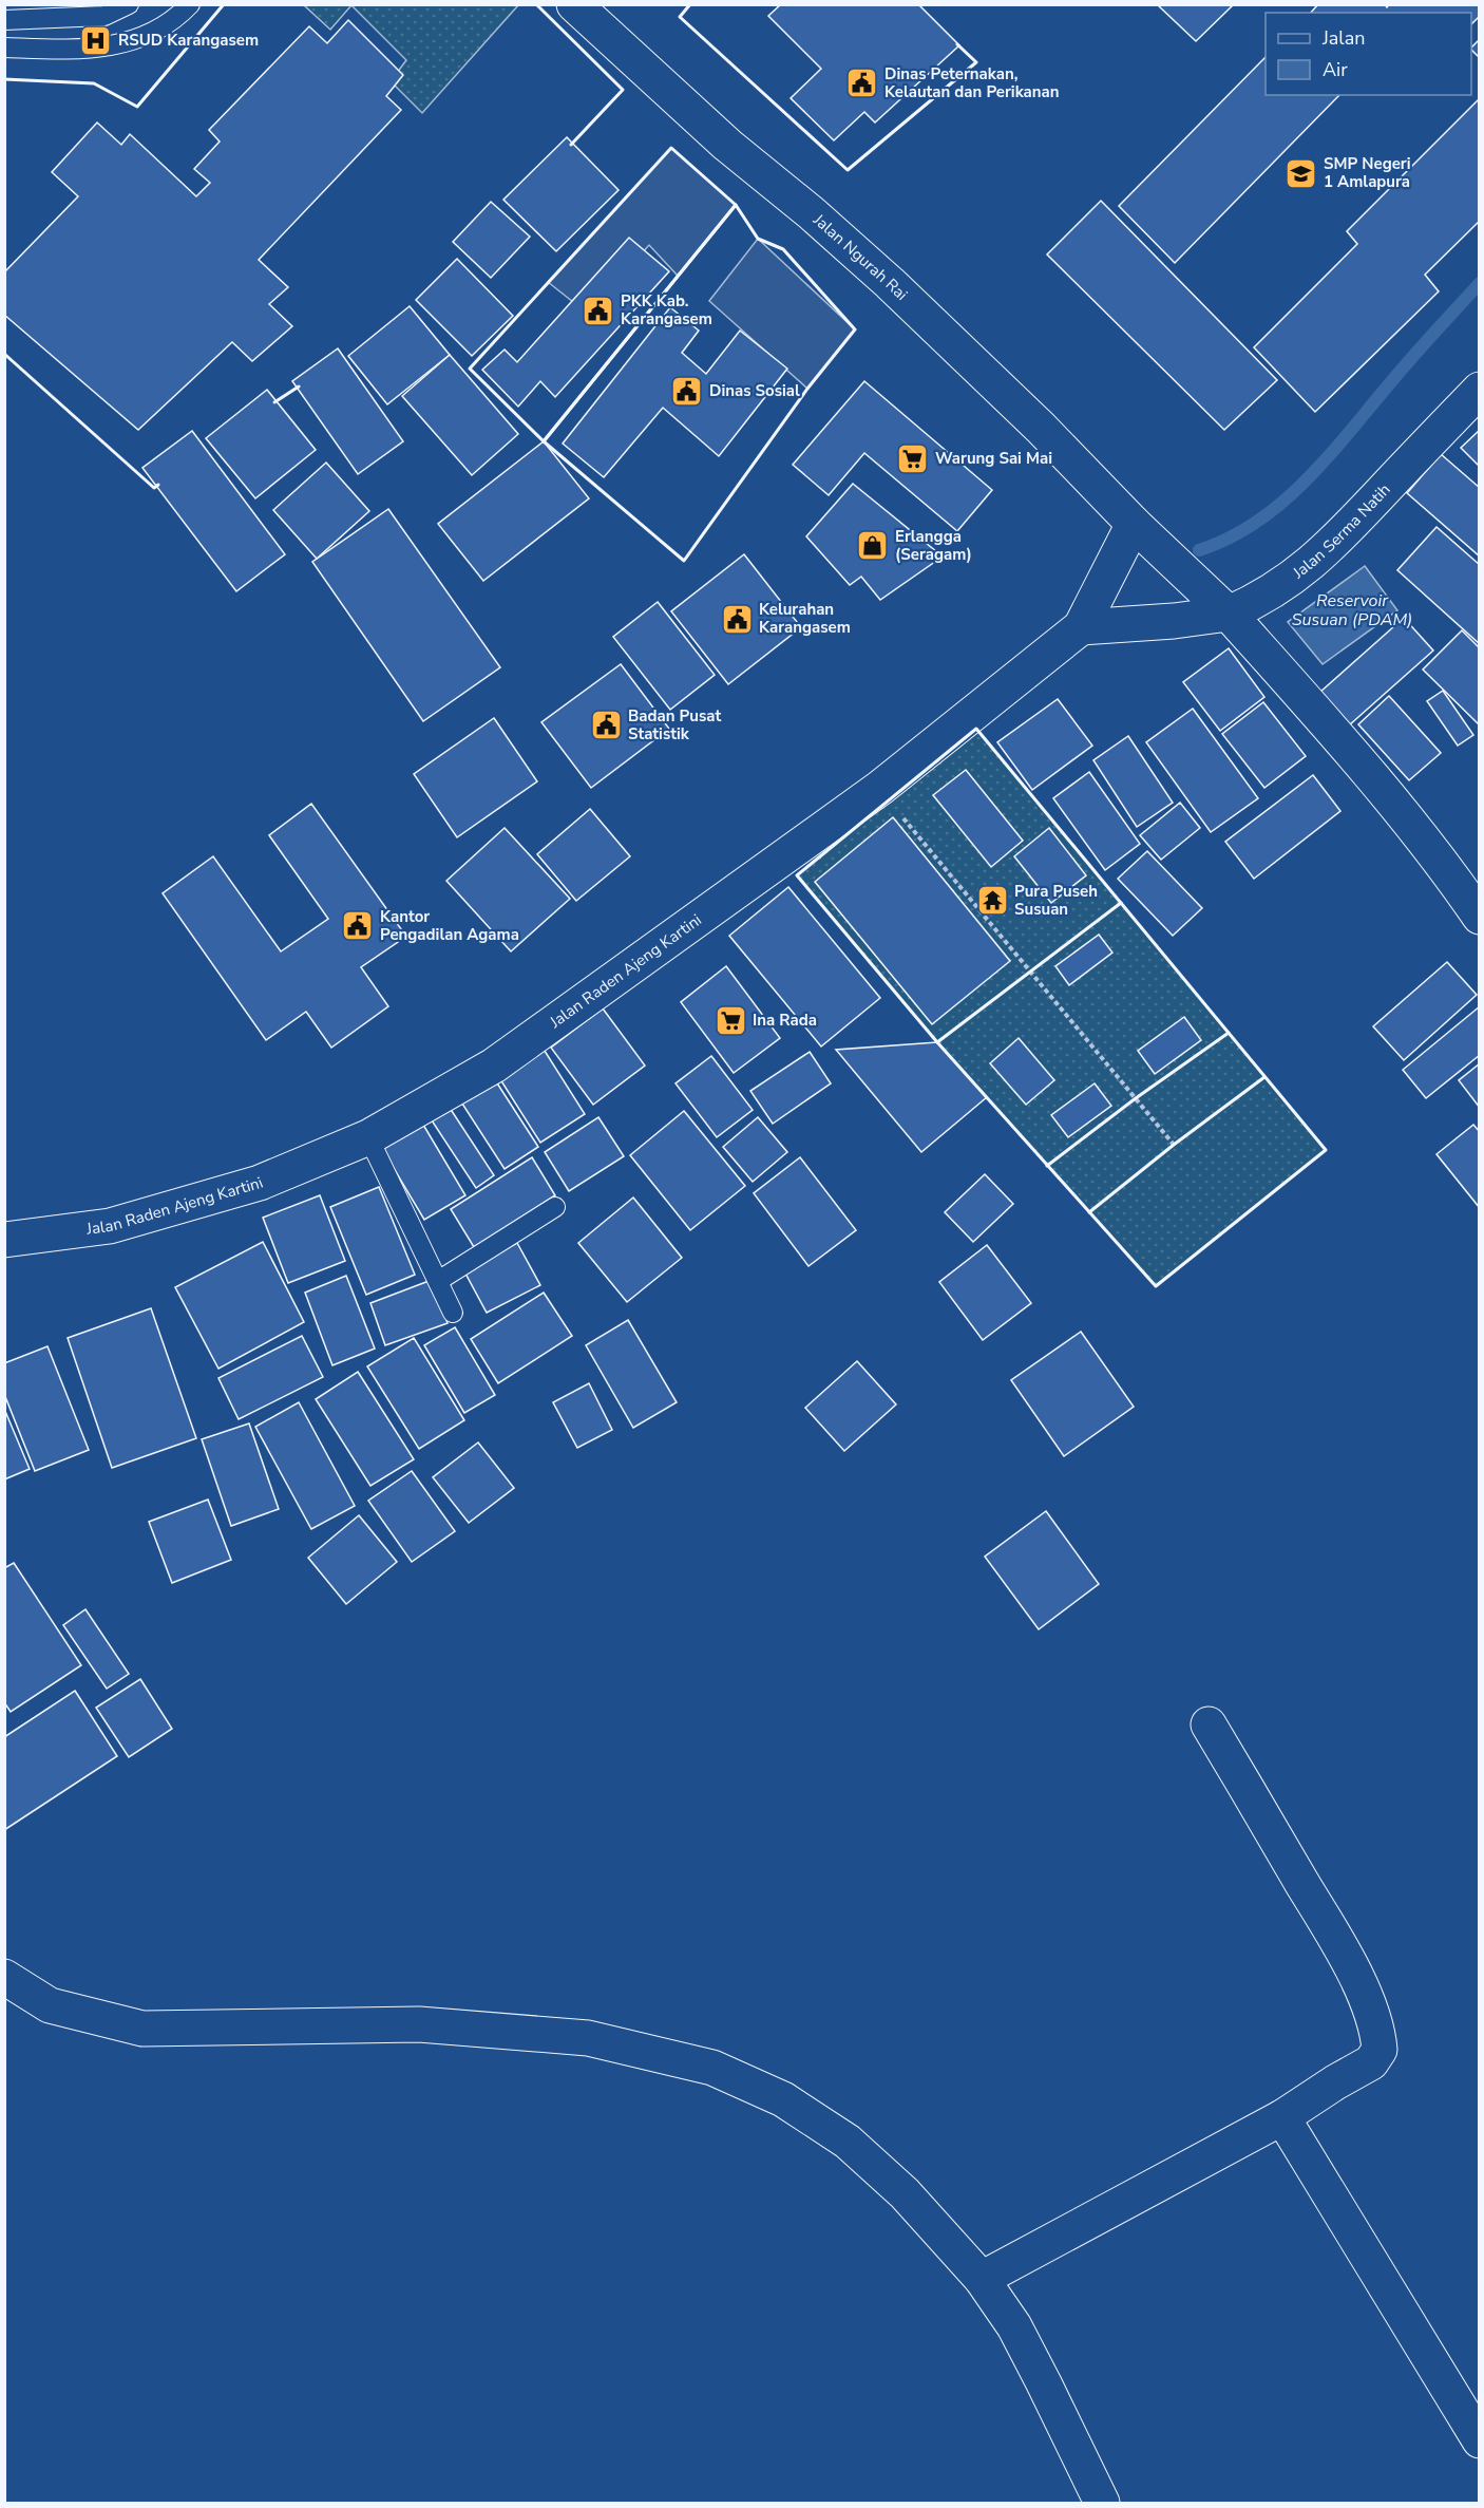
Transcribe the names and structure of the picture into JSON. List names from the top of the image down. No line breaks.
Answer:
{"streets":{"street":["Jalan Ngurah Rai","Jalan Serma Natih","Jalan Raden Ajeng Kartini"]},"crossings":[["Jalan Ngurah Rai","Jalan Raden Ajeng Kartini"],["Jalan Serma Natih","Jalan Raden Ajeng Kartini"]],"water":["Reservoir Susuan (PDAM)"],"places":{"hospital":["RSUD Karangasem"],"public building":["Dinas Peternakan, Kelautan dan Perikanan","PKK Kab. Karangasem","Dinas Sosial","Kelurahan Karangasem","Badan Pusat Statistik","Kantor Pengadilan Agama"],"school or university":["SMP Negeri 1 Amlapura"],"supermarket":["Warung Sai Mai","Ina Rada"],"shop":["Erlangga (Seragam)"],"temple":["Pura Puseh Susuan"]},"legend":["Jalan","Air"]}
